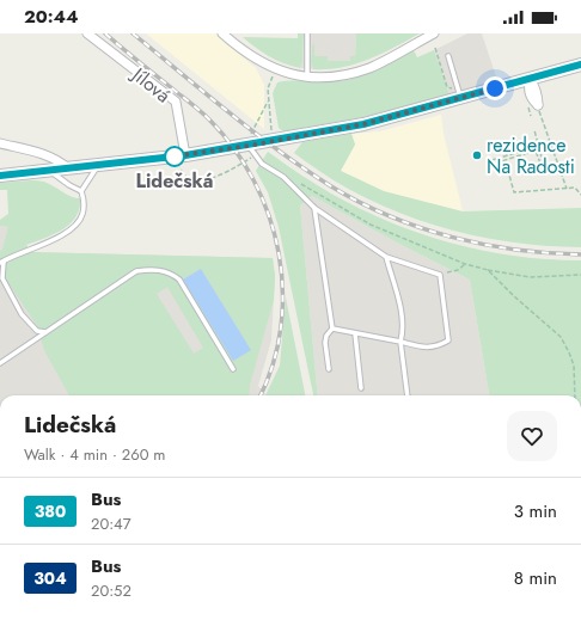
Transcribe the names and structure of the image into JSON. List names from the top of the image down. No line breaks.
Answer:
{"streets":{"street":["Jílová"]},"places":["rezidence Na Radosti","Lidečská"],"lines":["bus line 380"],"page":{"status":"20:44","heading":["Lidečská","Walk · 4 min · 260 m"],"list":[{"mark":"380","name":"Bus","note":"20:47","value":"3 min"},{"mark":"304","name":"Bus","note":"20:52","value":"8 min"}]}}
